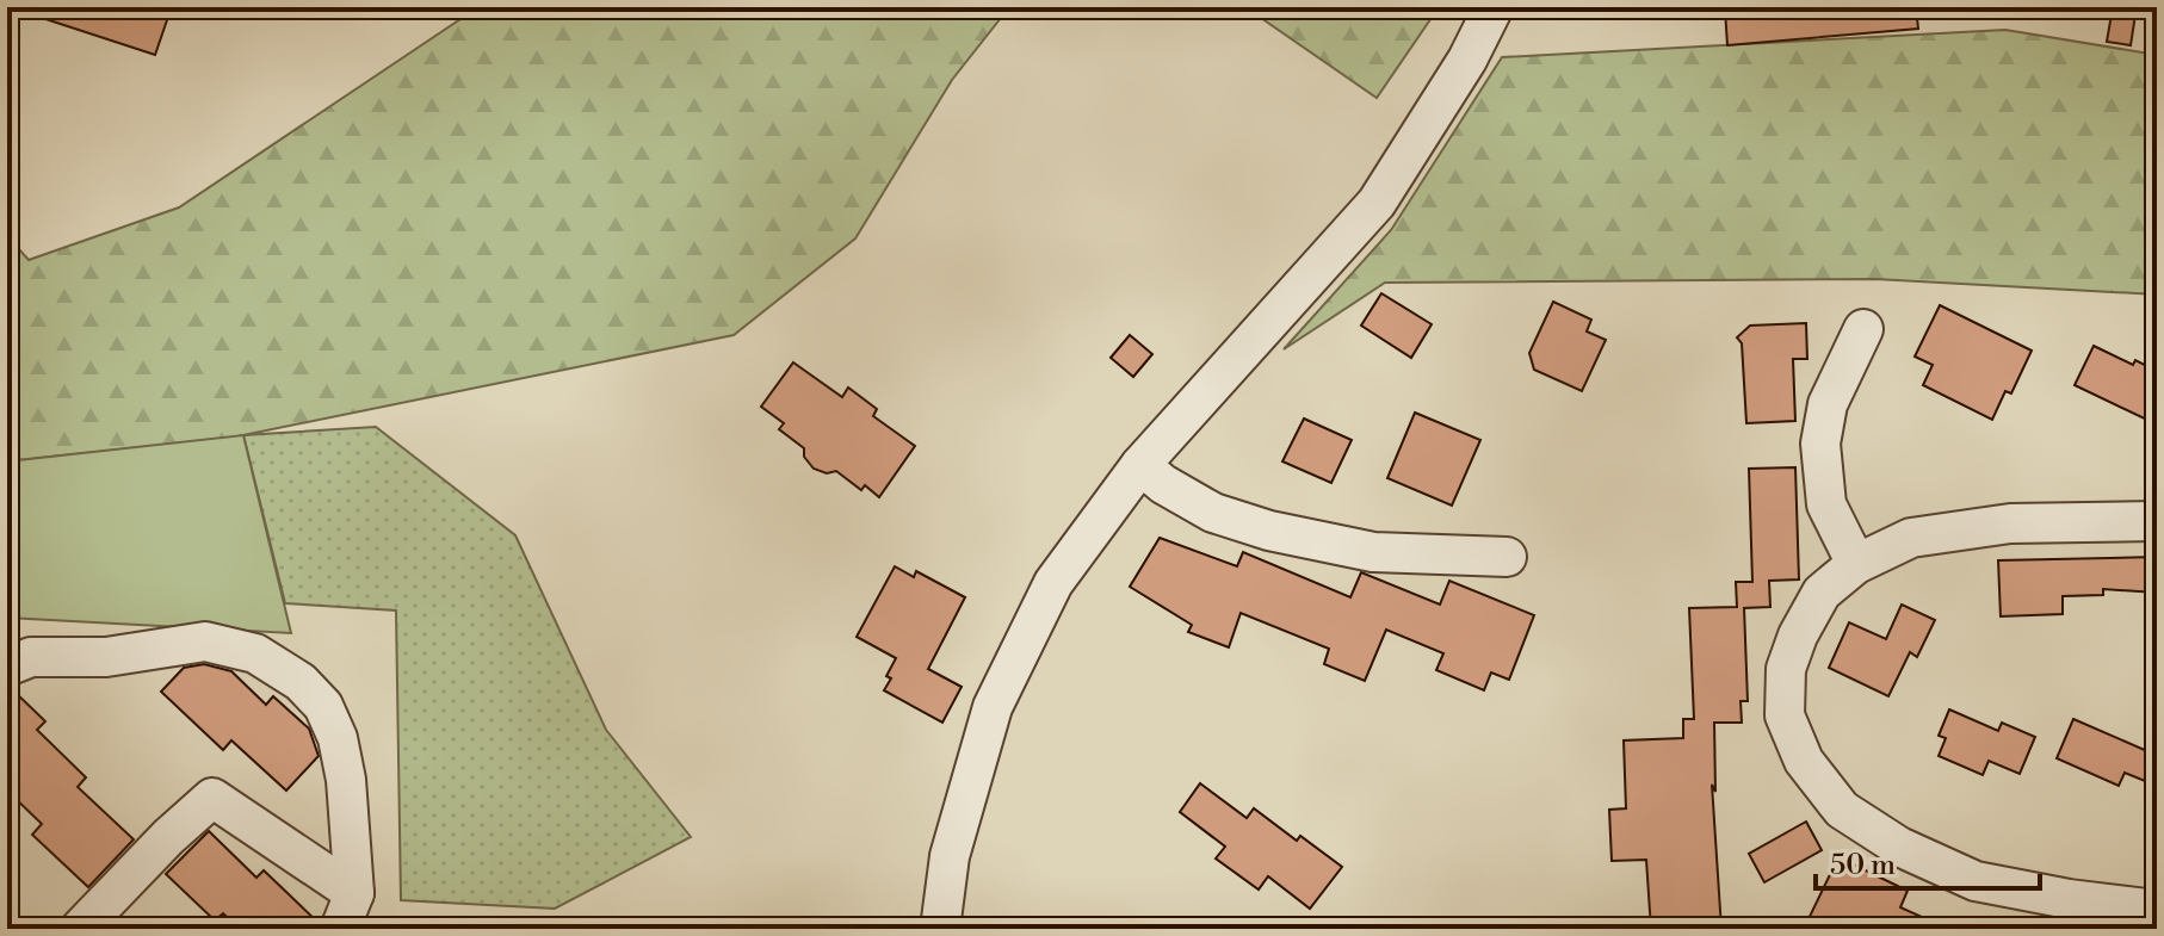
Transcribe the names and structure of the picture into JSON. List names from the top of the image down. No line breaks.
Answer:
{"scale_bar":"50 m"}
